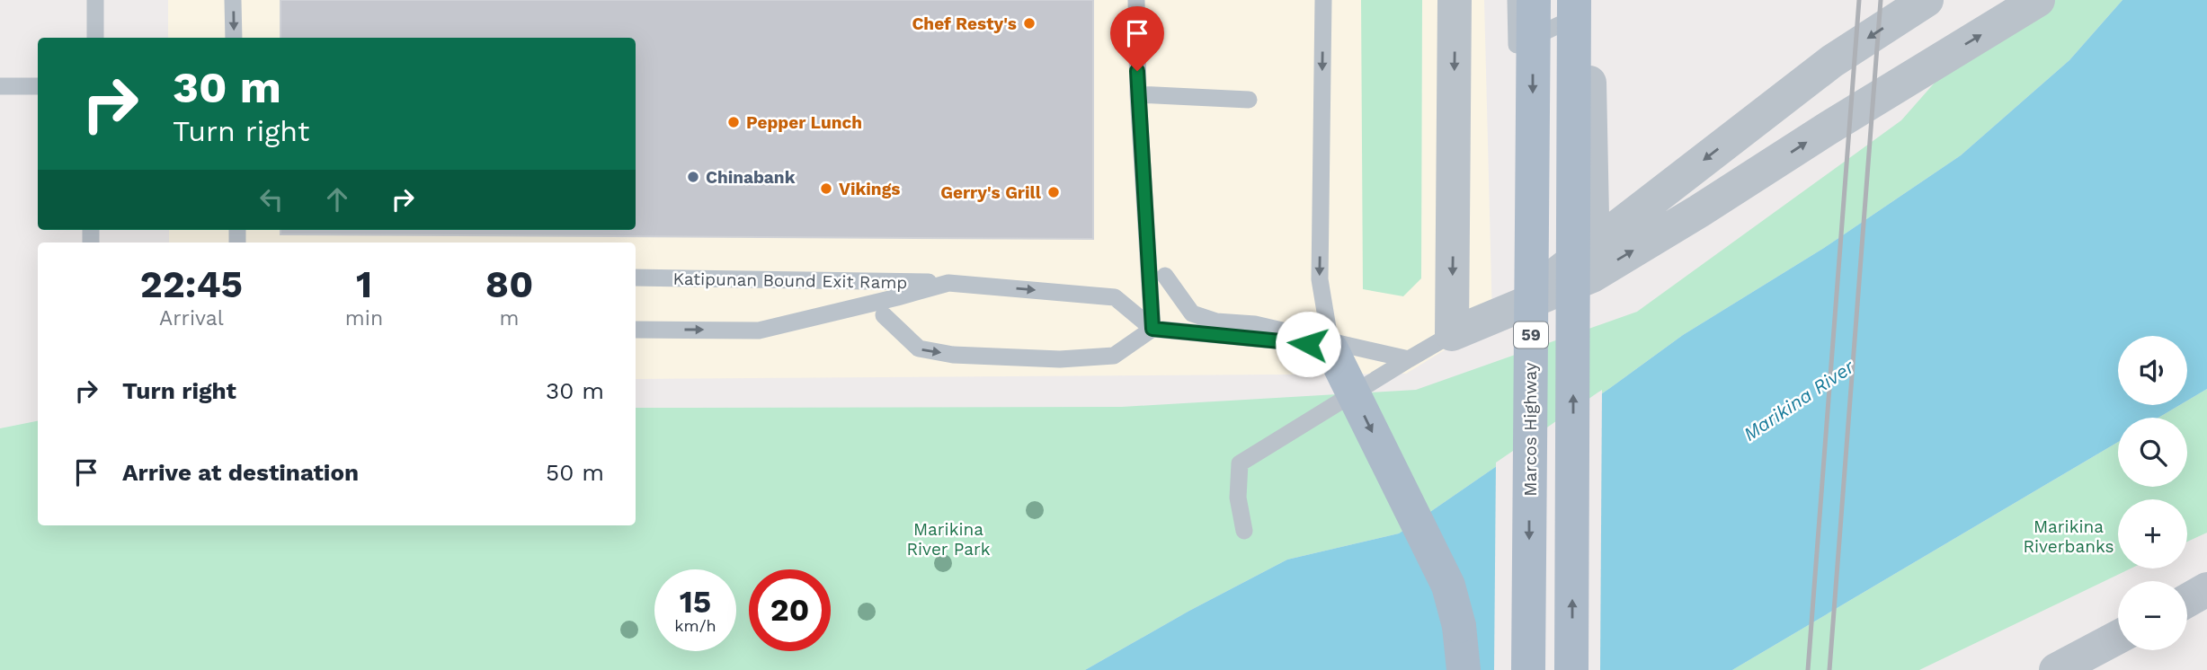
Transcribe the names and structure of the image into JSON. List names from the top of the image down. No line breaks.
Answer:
{"streets":{"main road":["59","Marcos Highway"],"lane":["Katipunan Bound Exit Ramp"]},"water":["Marikina River"],"parks":["Marikina Riverbanks","Marikina River Park"],"places":["Chef Resty's","Pepper Lunch","Chinabank","Vikings","Gerry's Grill"],"page":{"turn":["30 m","Turn right"],"eta":["22:45","Arrival","1","min","80","m"],"map_buttons":["+","−"],"list":[{"name":"Turn right","value":"30 m"},{"name":"Arrive at destination","value":"50 m"}],"speed":"15 km/h","limit":"20"}}
